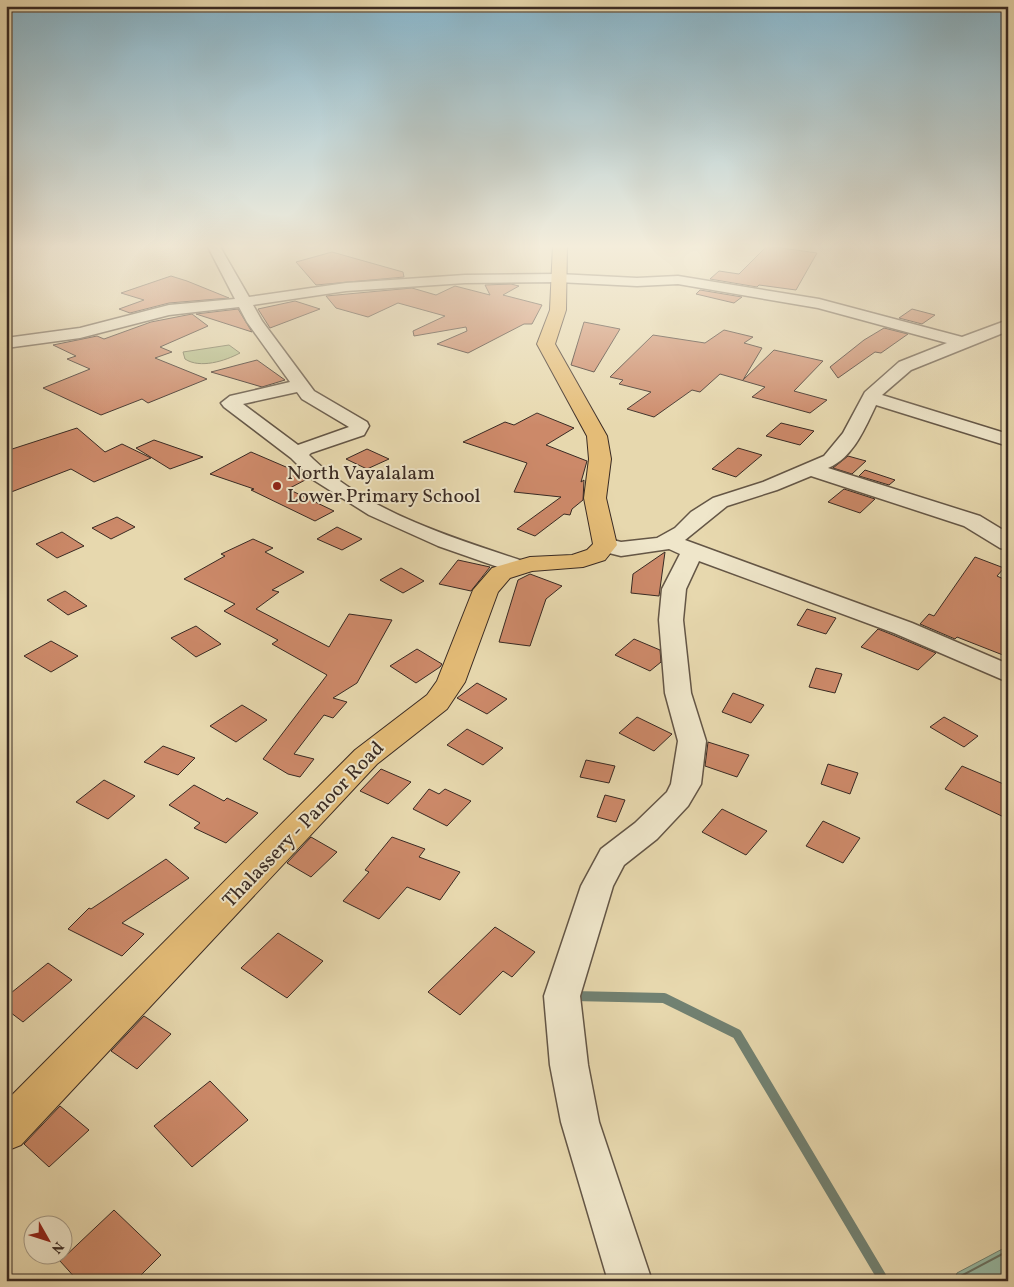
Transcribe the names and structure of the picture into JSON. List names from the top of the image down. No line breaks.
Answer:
{"streets":{"main road":["Thalassery - Panoor Road"]},"places":["North Vayalalam Lower Primary School"],"north":"bottom right"}
